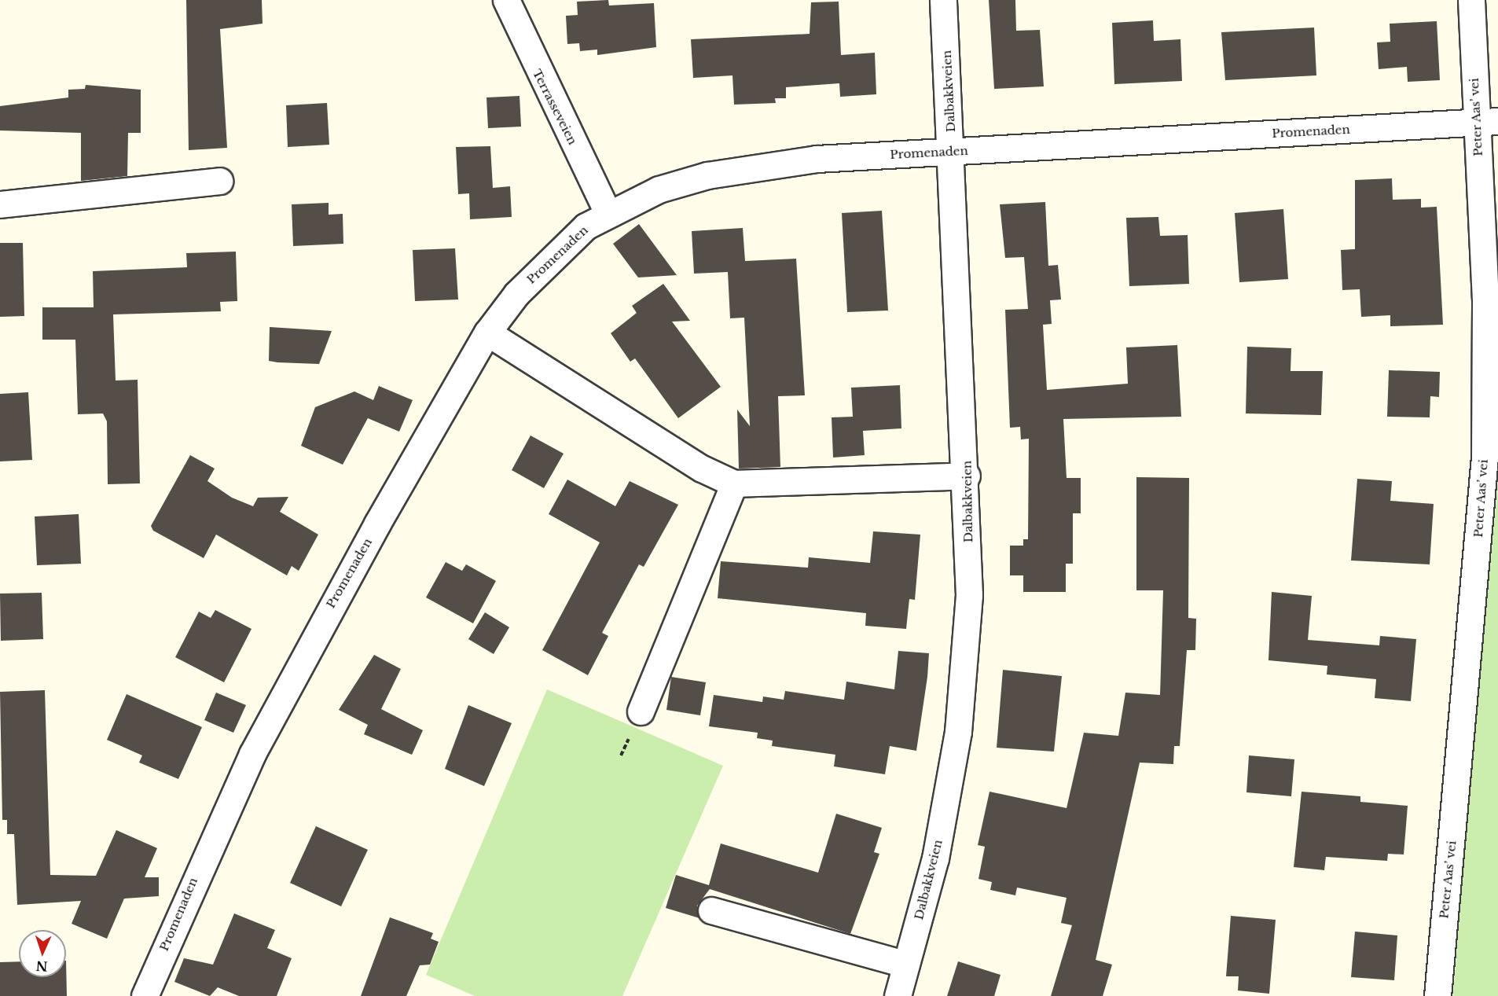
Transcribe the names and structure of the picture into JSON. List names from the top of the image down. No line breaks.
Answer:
{"streets":{"street":["Dalbakkveien","Terrasseveien","Peter Aas’ vei","Promenaden"]},"crossings":[["Dalbakkveien","Promenaden"],["Terrasseveien","Promenaden"],["Peter Aas’ vei","Promenaden"]],"north":"bottom"}
